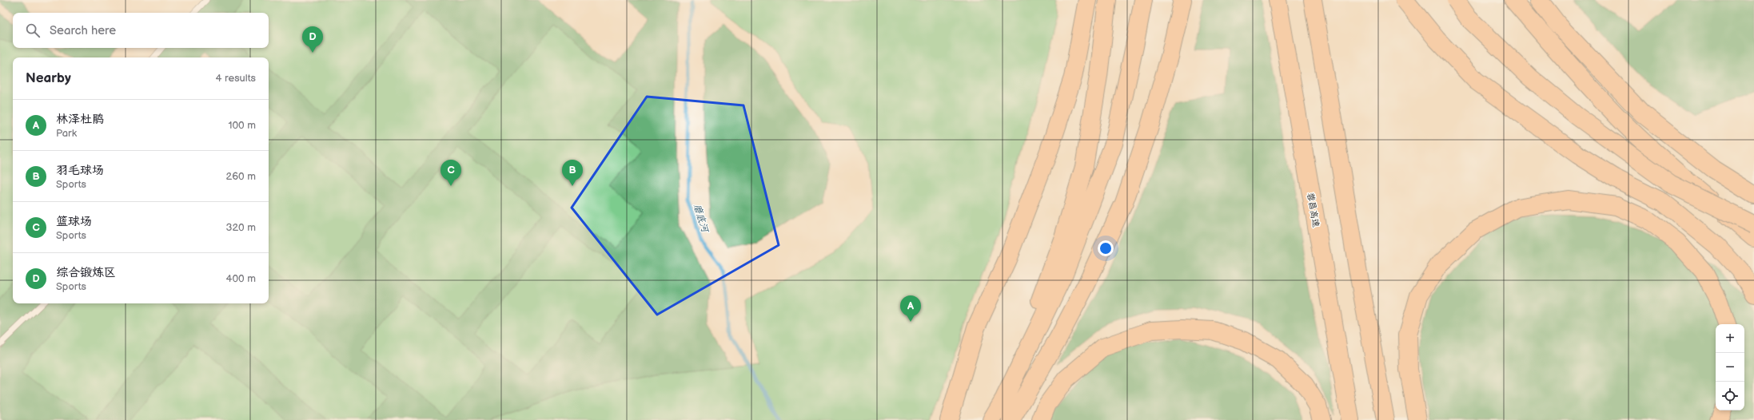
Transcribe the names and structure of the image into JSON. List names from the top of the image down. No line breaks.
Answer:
{"streets":{"highway":["蓉昌高速"]},"water":["磨底河"],"page":{"search":"Search here","pins":["D","B","C","A"],"heading":["Nearby","4 results"],"list":[{"mark":"A","name":"林泽杜鹃","note":"Park","value":"100 m"},{"mark":"B","name":"羽毛球场","note":"Sports","value":"260 m"},{"mark":"C","name":"篮球场","note":"Sports","value":"320 m"},{"mark":"D","name":"综合锻炼区","note":"Sports","value":"400 m"}],"map_buttons":["+","−"]}}
